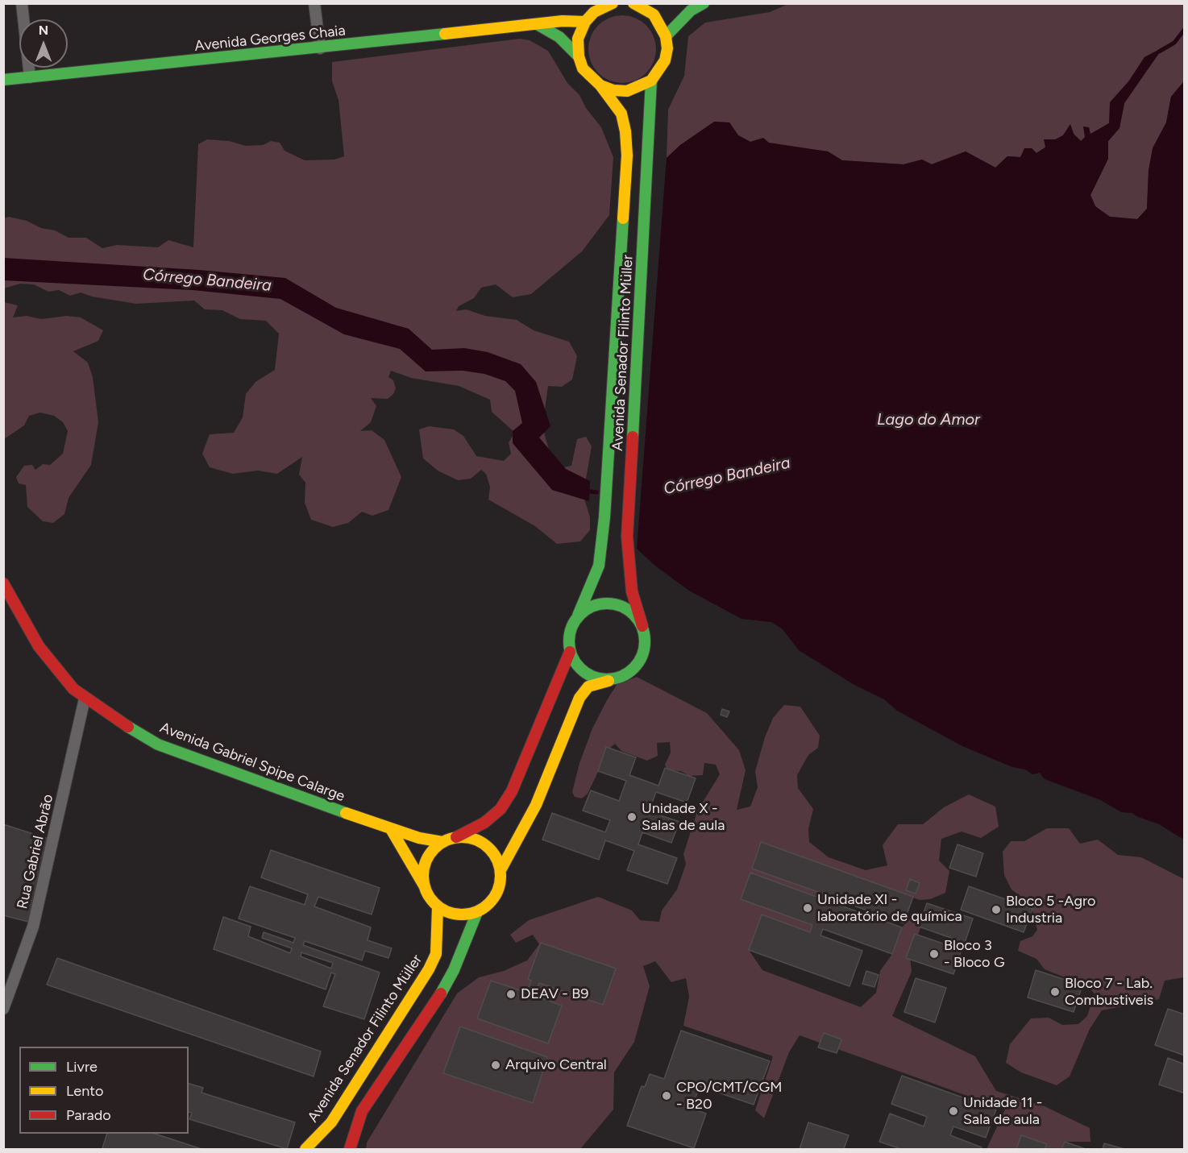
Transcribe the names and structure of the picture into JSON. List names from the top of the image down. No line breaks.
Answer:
{"streets":{"main road":["Avenida Georges Chaia","Avenida Senador Filinto Müller","Avenida Gabriel Spipe Calarge"],"street":["Rua Gabriel Abrão"]},"crossings":[["Avenida Senador Filinto Müller","Avenida Gabriel Spipe Calarge"],["Avenida Gabriel Spipe Calarge","Rua Gabriel Abrão"]],"water":["Córrego Bandeira","Lago do Amor"],"places":["Unidade X - Salas de aula","Unidade XI - laboratório de química","Bloco 5 -Agro Industria","Bloco 3 - Bloco G","Bloco 7 - Lab. Combustiveis","DEAV - B9","Arquivo Central","CPO/CMT/CGM - B20","Unidade 11 - Sala de aula"],"legend":["Livre","Lento","Parado"],"north":"top"}
